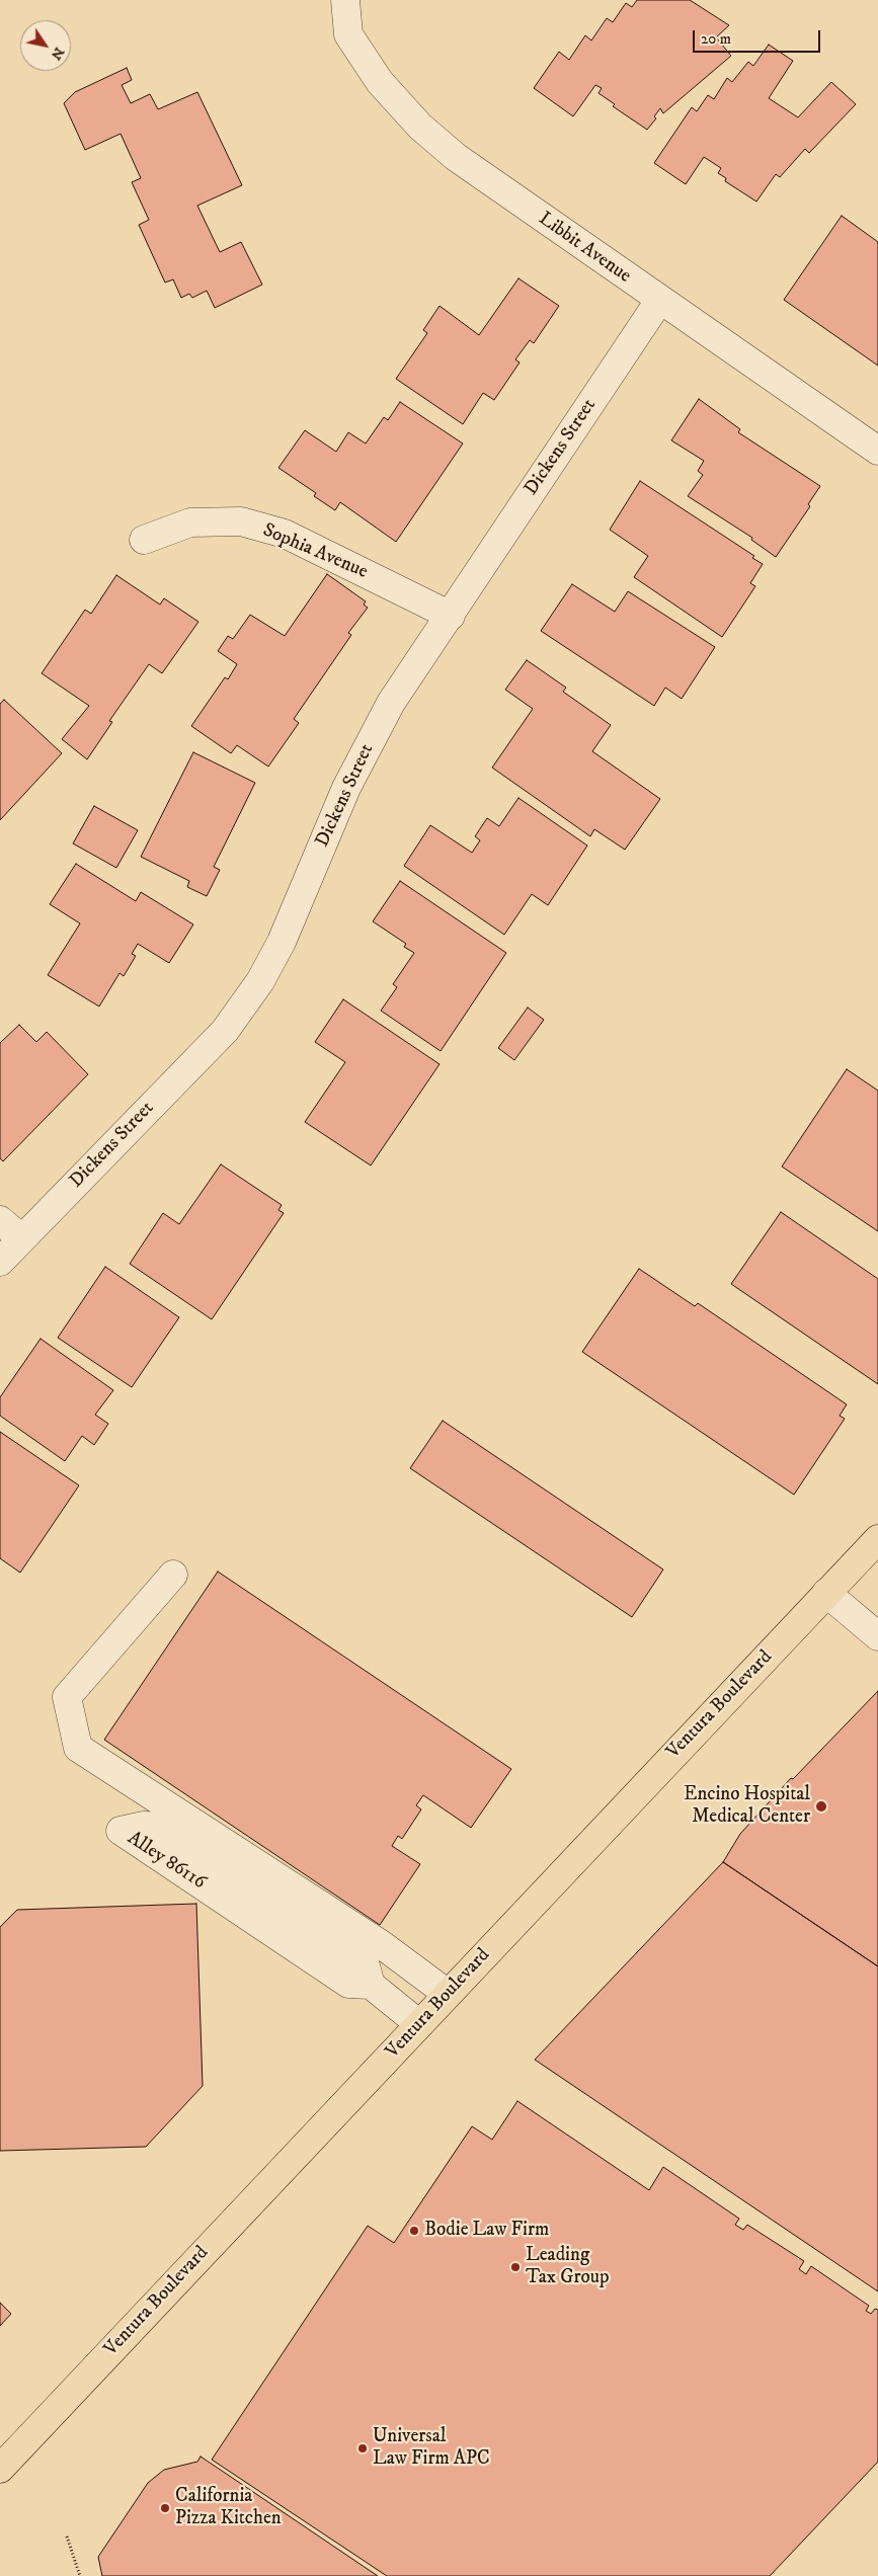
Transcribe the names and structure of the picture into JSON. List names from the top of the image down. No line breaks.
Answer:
{"streets":{"main road":["Ventura Boulevard"],"street":["Libbit Avenue","Dickens Street","Sophia Avenue","Alley 86116"]},"crossings":[["Libbit Avenue","Dickens Street"],["Dickens Street","Sophia Avenue"]],"places":["Encino Hospital Medical Center","Bodie Law Firm","Leading Tax Group","Universal Law Firm APC","California Pizza Kitchen"],"scale_bar":"20 m","north":"bottom right"}
